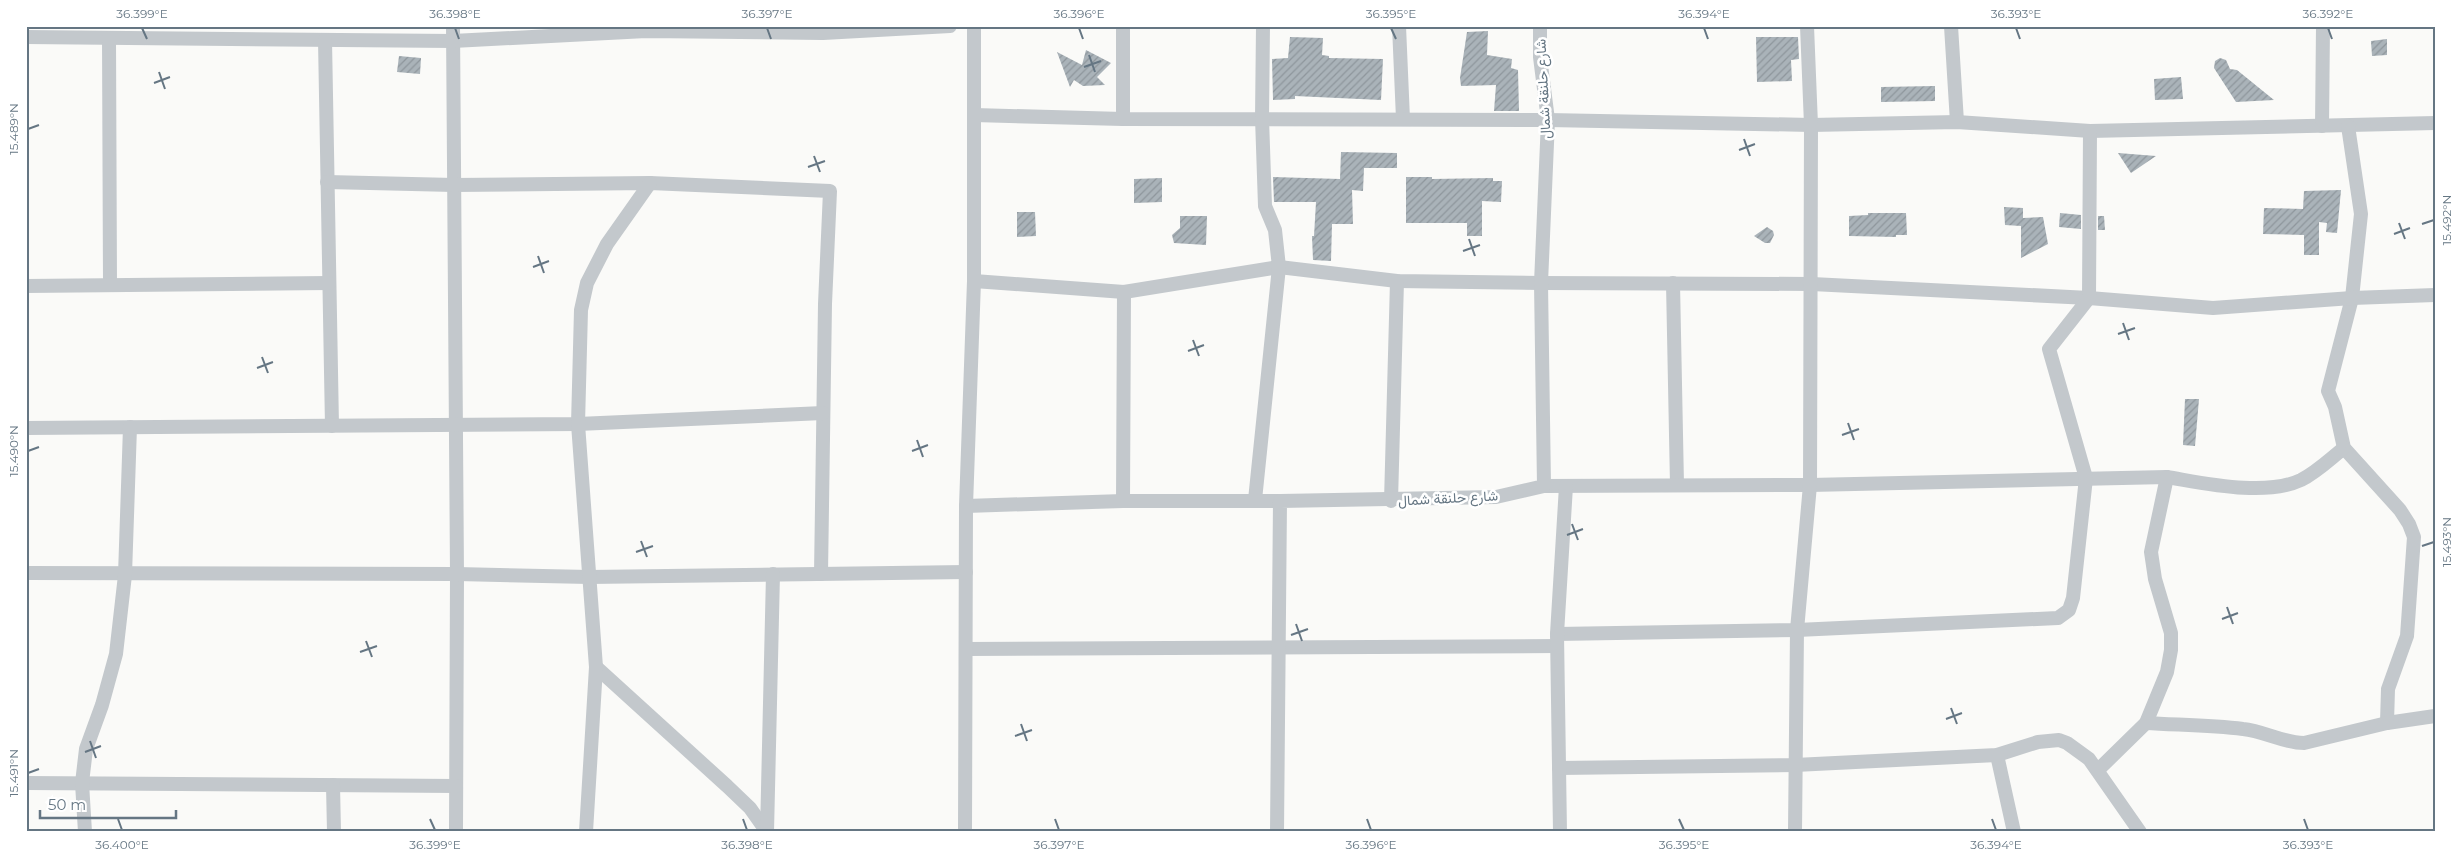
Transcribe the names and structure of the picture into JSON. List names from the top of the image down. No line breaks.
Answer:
{"streets":{"street":["شارع حلنقة شمال"]},"scale_bar":"50 m","coordinates":["36.399°E","36.398°E","36.397°E","36.396°E","36.395°E","36.394°E","36.393°E","36.392°E","15.489°N","15.492°N","15.490°N","15.493°N","15.491°N","36.400°E"]}
